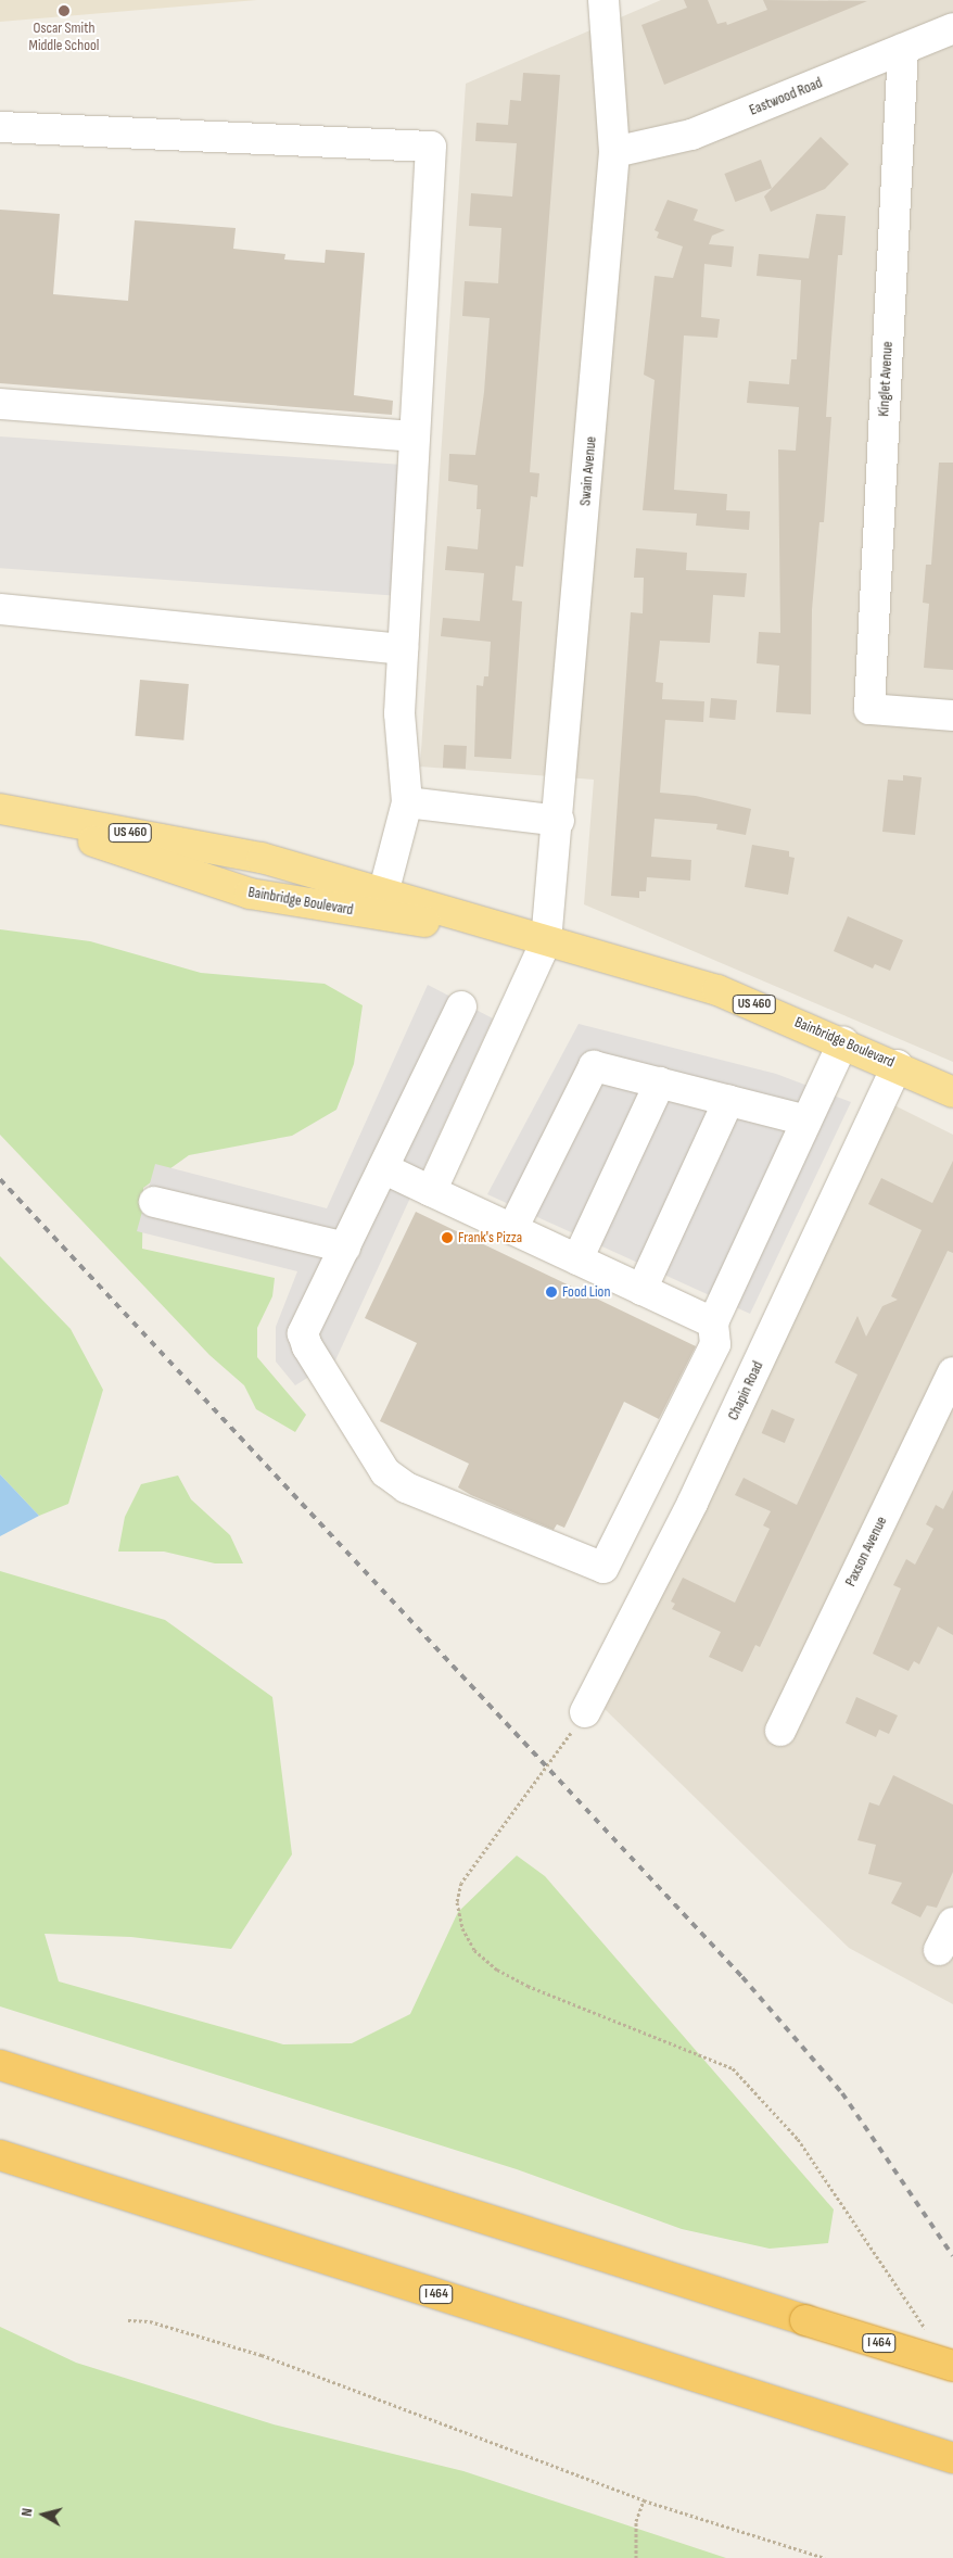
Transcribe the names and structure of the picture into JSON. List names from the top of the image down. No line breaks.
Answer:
{"streets":{"highway":["I 464"],"main road":["US 460","Bainbridge Boulevard"],"street":["Eastwood Road","Kinglet Avenue","Swain Avenue","Chapin Road","Paxson Avenue"]},"crossings":[["Eastwood Road","Kinglet Avenue"],["Eastwood Road","Swain Avenue"],["Swain Avenue","Bainbridge Boulevard"],["Bainbridge Boulevard","Chapin Road"]],"places":["Oscar Smith Middle School","Frank's Pizza","Food Lion"],"north":"left"}
